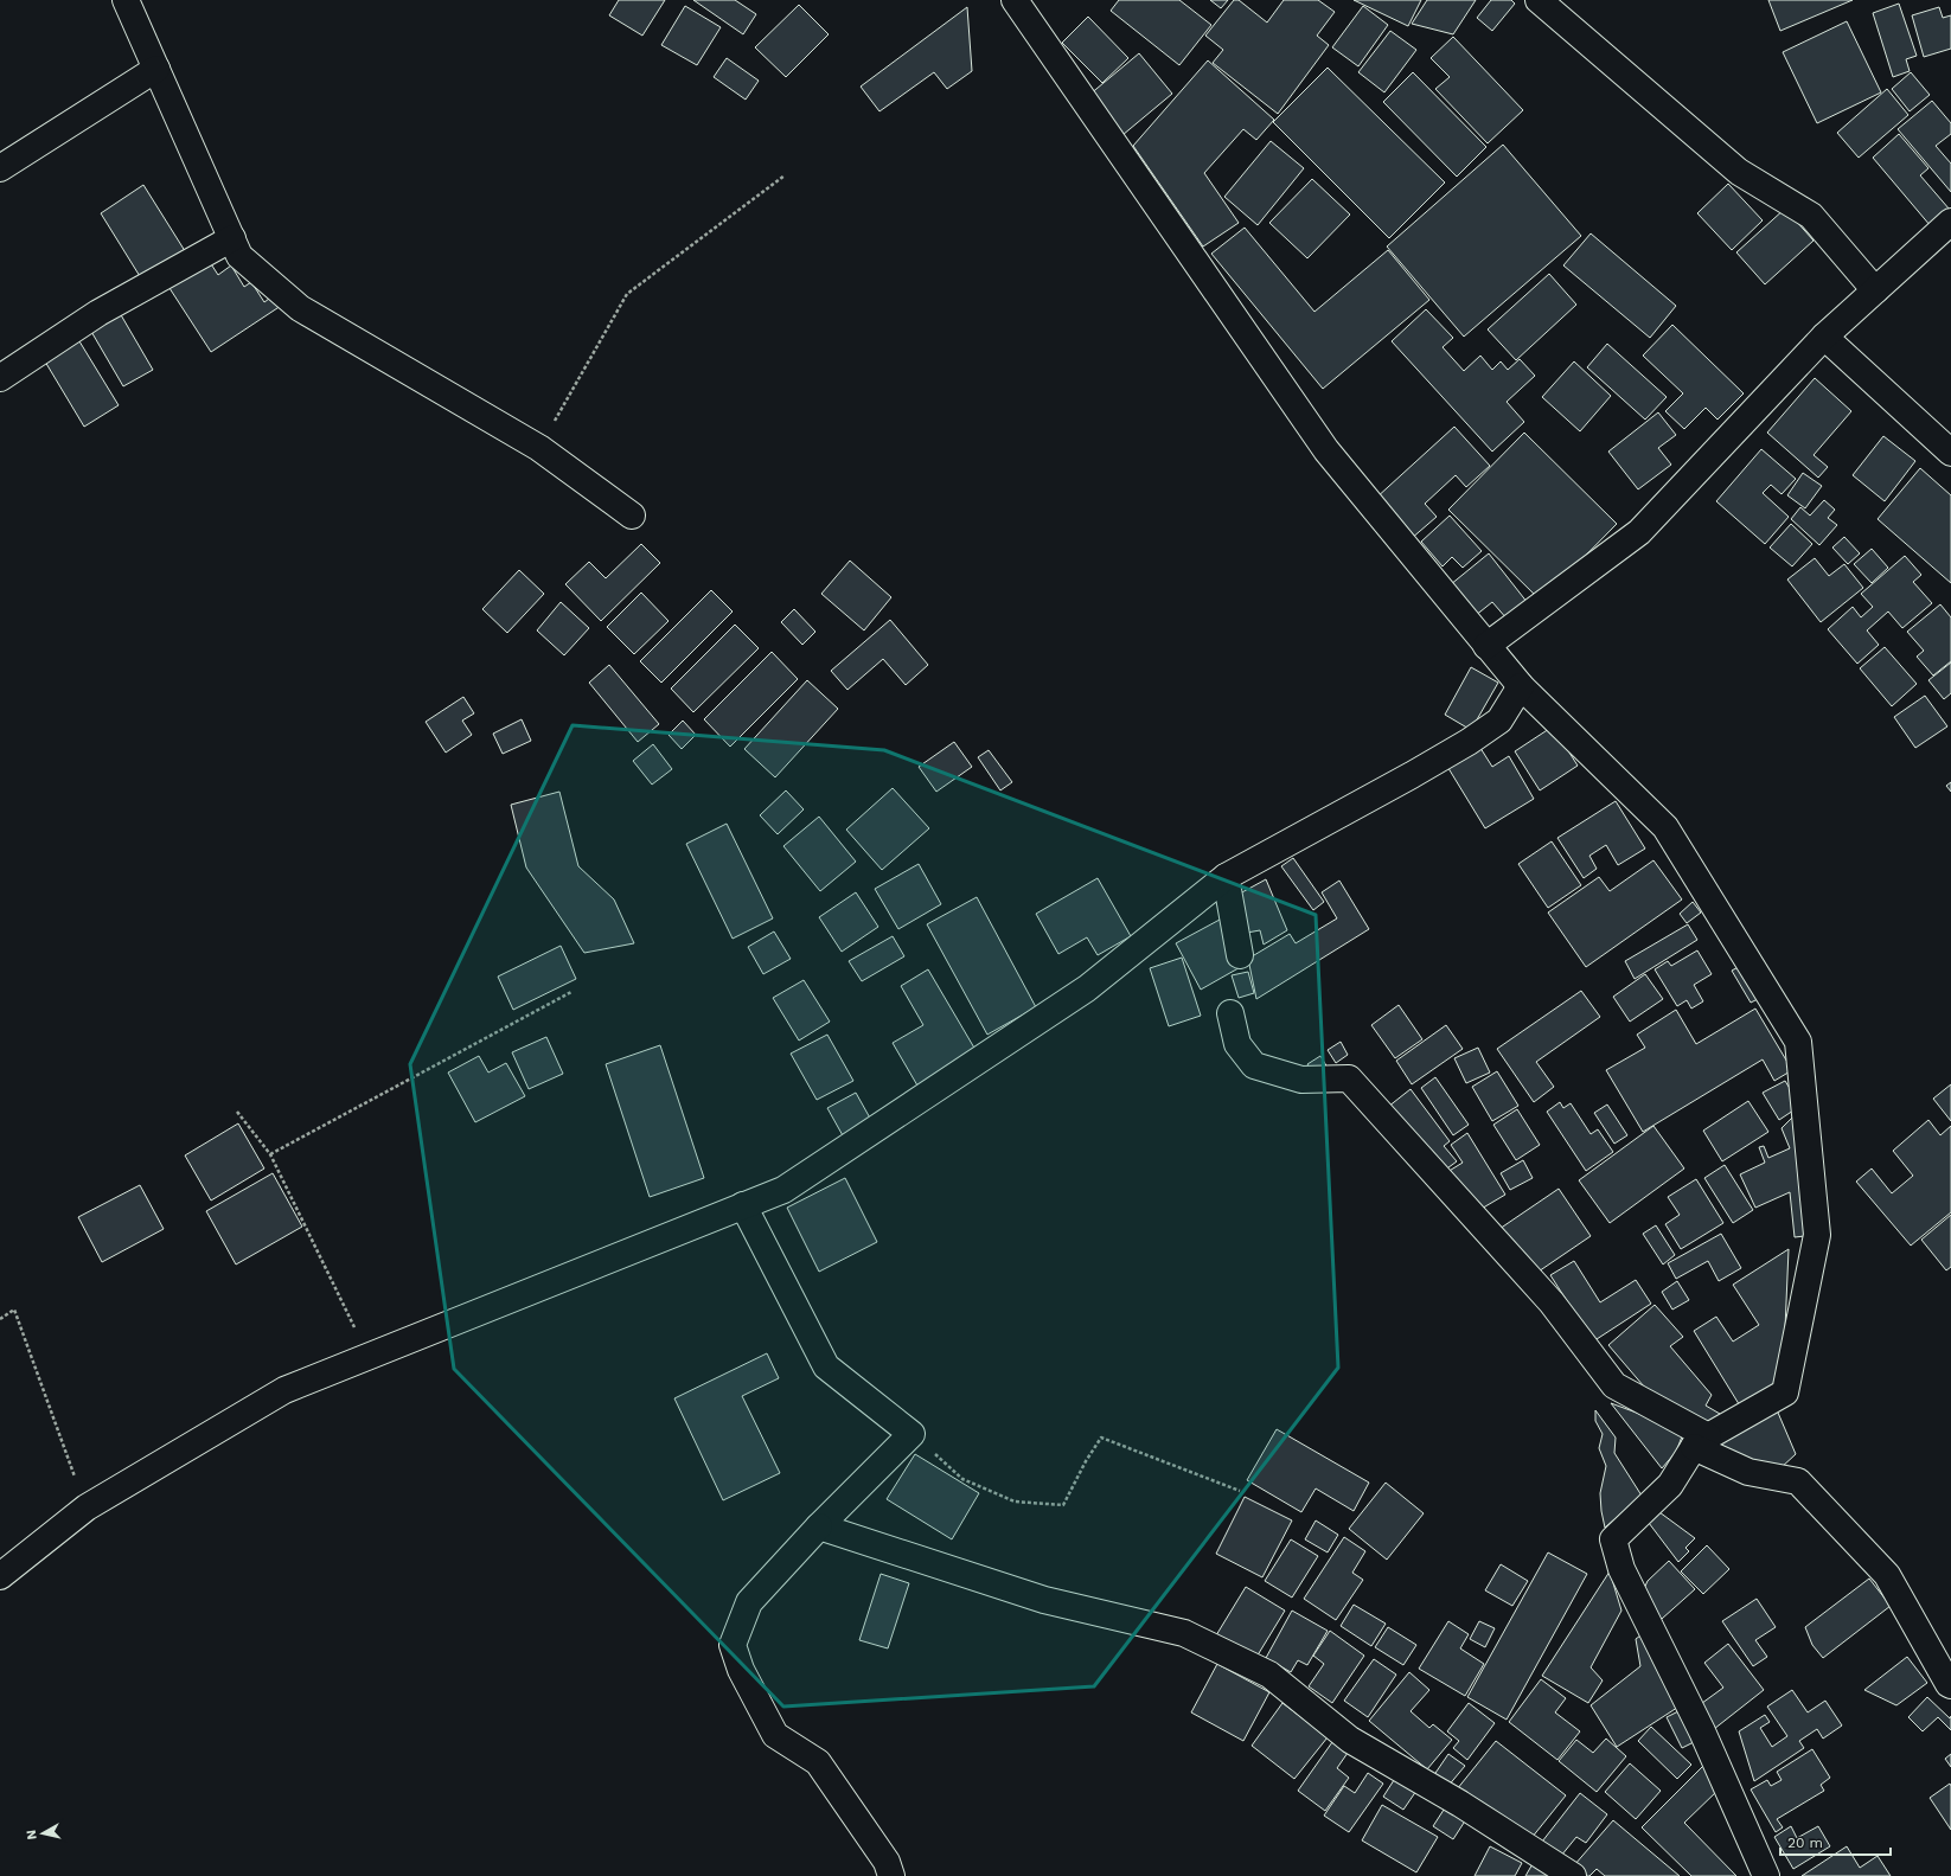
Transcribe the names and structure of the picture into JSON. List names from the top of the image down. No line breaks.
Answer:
{"scale_bar":"20 m","north":"left"}
